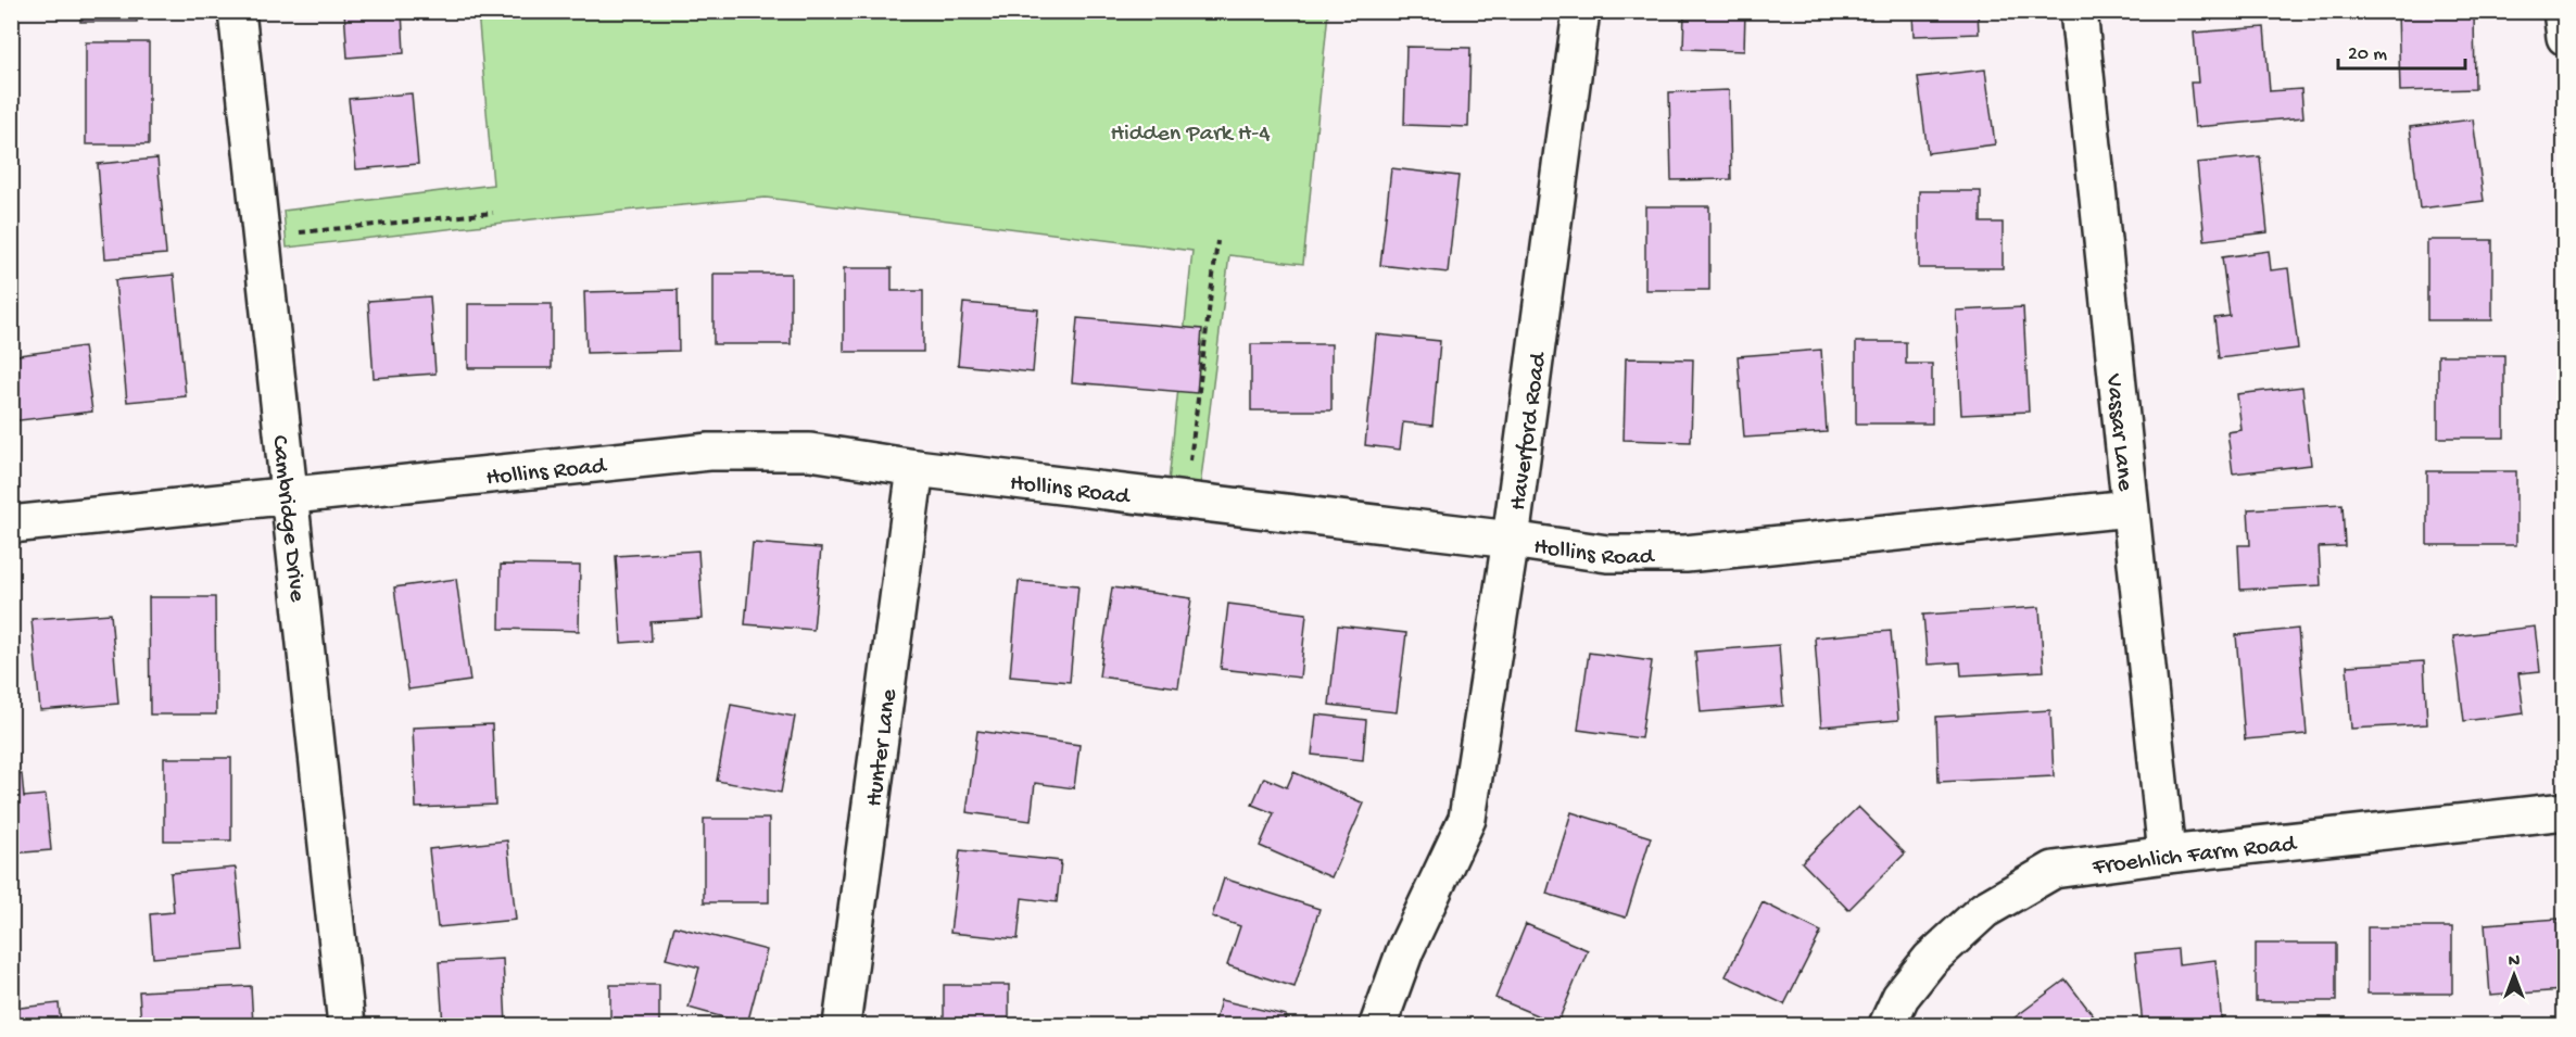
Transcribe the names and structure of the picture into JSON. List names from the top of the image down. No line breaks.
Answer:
{"streets":{"street":["Haverford Road","Vassar Lane","Hollins Road","Cambridge Drive","Hunter Lane","Froehlich Farm Road"]},"crossings":[["Haverford Road","Hollins Road"],["Vassar Lane","Hollins Road"],["Vassar Lane","Froehlich Farm Road"],["Hollins Road","Cambridge Drive"],["Hollins Road","Hunter Lane"]],"parks":["Hidden Park H-4"],"scale_bar":"20 m","north":"top"}
